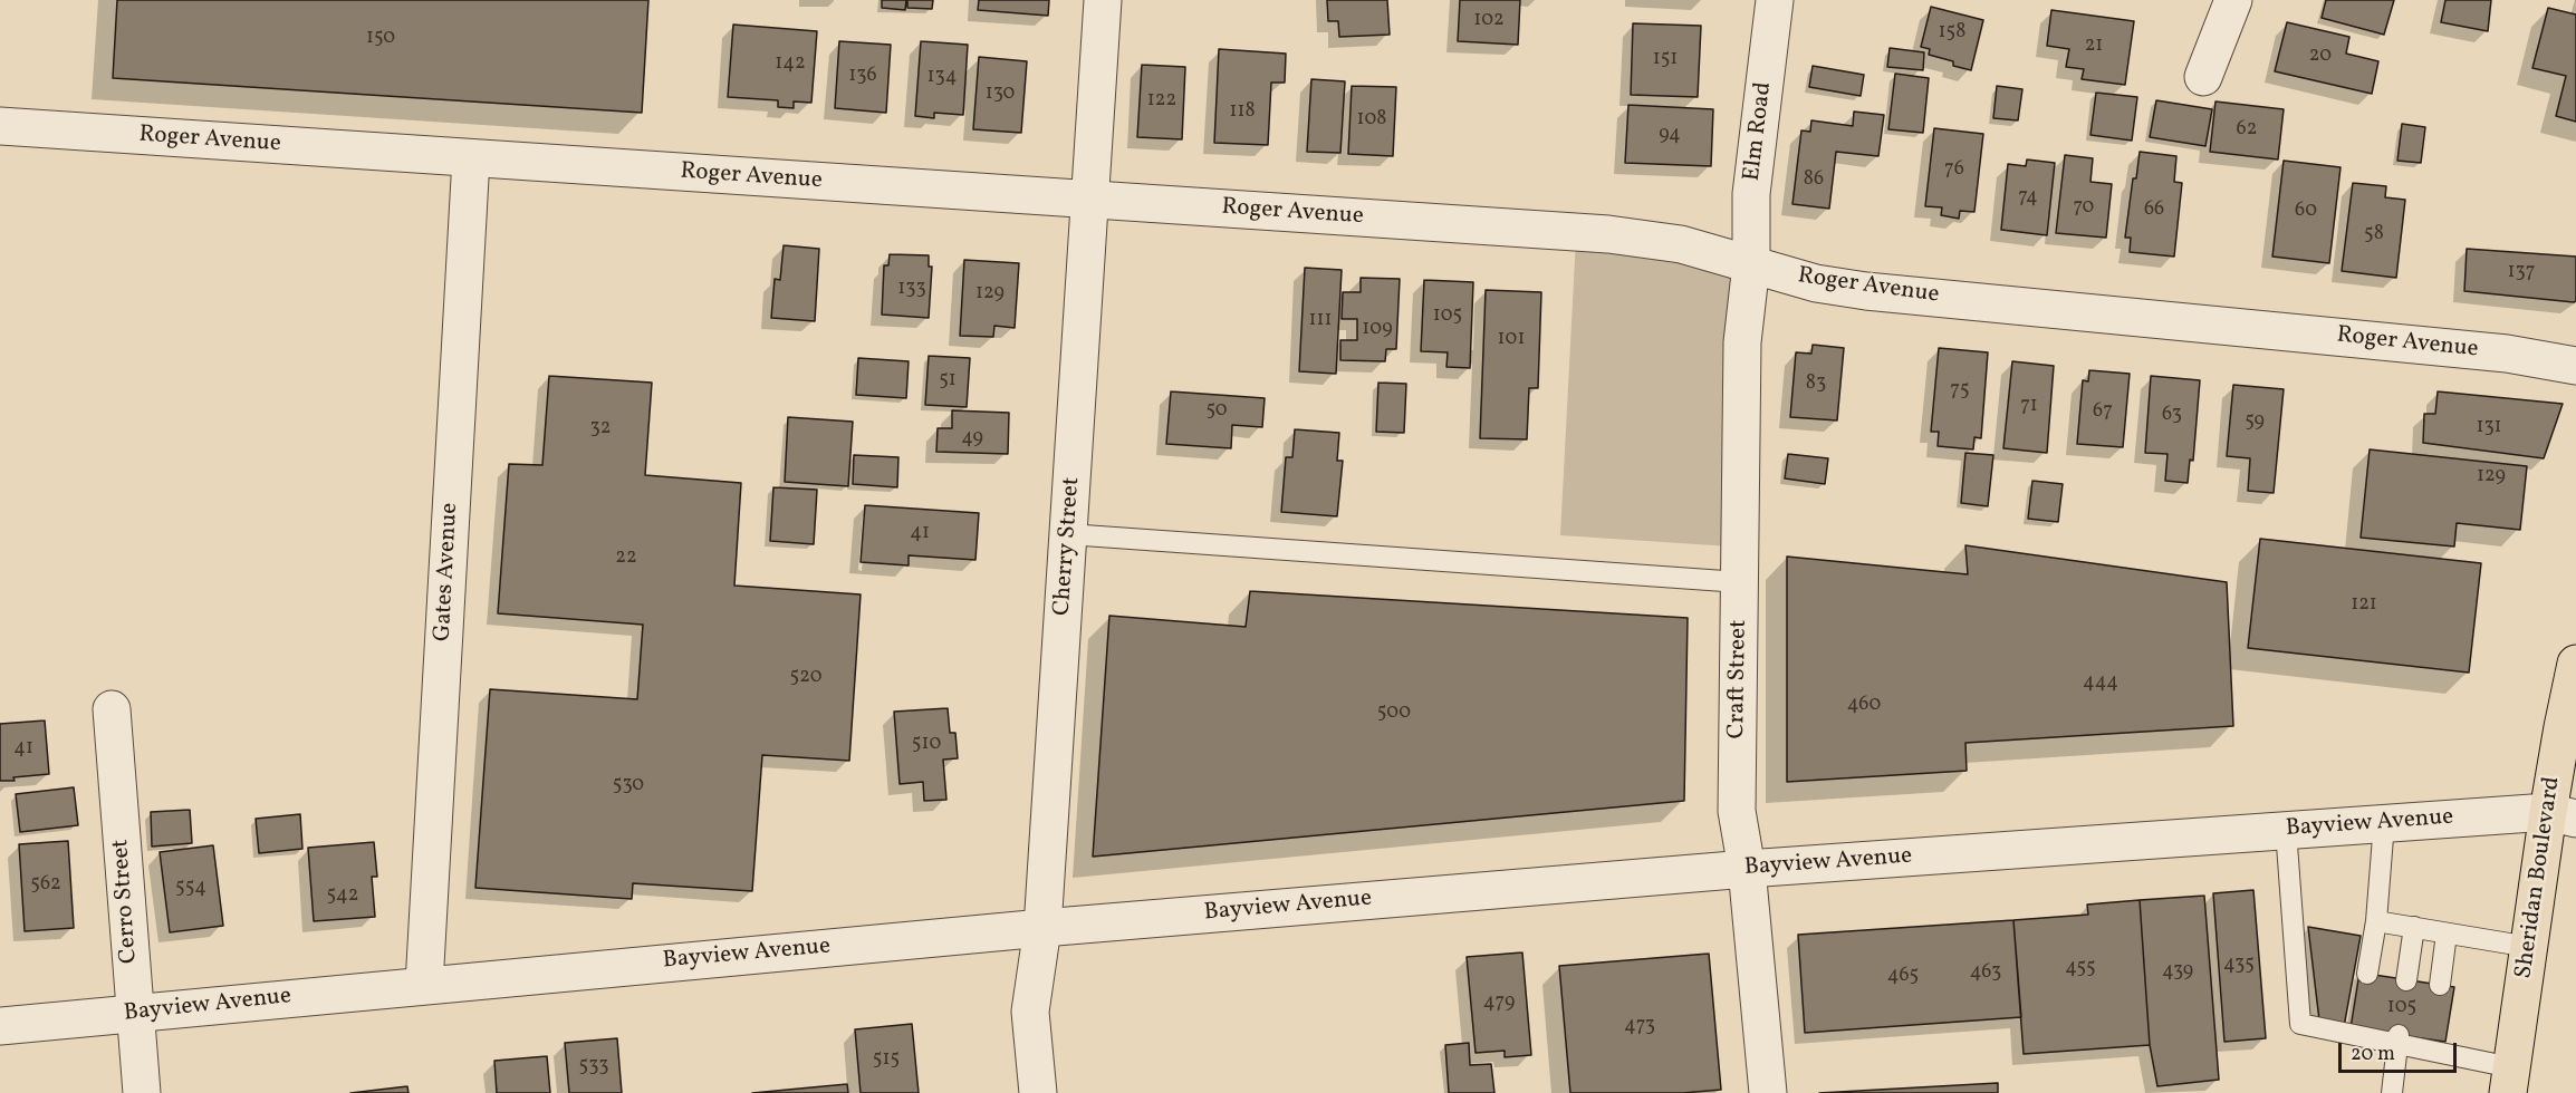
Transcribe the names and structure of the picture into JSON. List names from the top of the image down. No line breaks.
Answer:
{"streets":{"main road":["Sheridan Boulevard"],"street":["Elm Road","Roger Avenue","Cherry Street","Gates Avenue","Craft Street","Bayview Avenue","Cerro Street"]},"crossings":[["Elm Road","Roger Avenue"],["Elm Road","Craft Street"],["Roger Avenue","Cherry Street"],["Roger Avenue","Gates Avenue"],["Roger Avenue","Craft Street"],["Cherry Street","Bayview Avenue"],["Gates Avenue","Bayview Avenue"],["Craft Street","Bayview Avenue"],["Bayview Avenue","Sheridan Boulevard"],["Bayview Avenue","Cerro Street"]],"house_numbers":["102","158","150","21","20","151","142","136","134","130","122","118","108","62","94","76","86","74","70","66","60","58","137","133","129","105","111","109","101","51","83","75","71","50","67","63","59","131","32","49","129","41","22","121","520","444","460","500","510","41","530","562","554","542","435","455","439","463","465","479","105","473","515","533"],"scale_bar":"20 m"}
